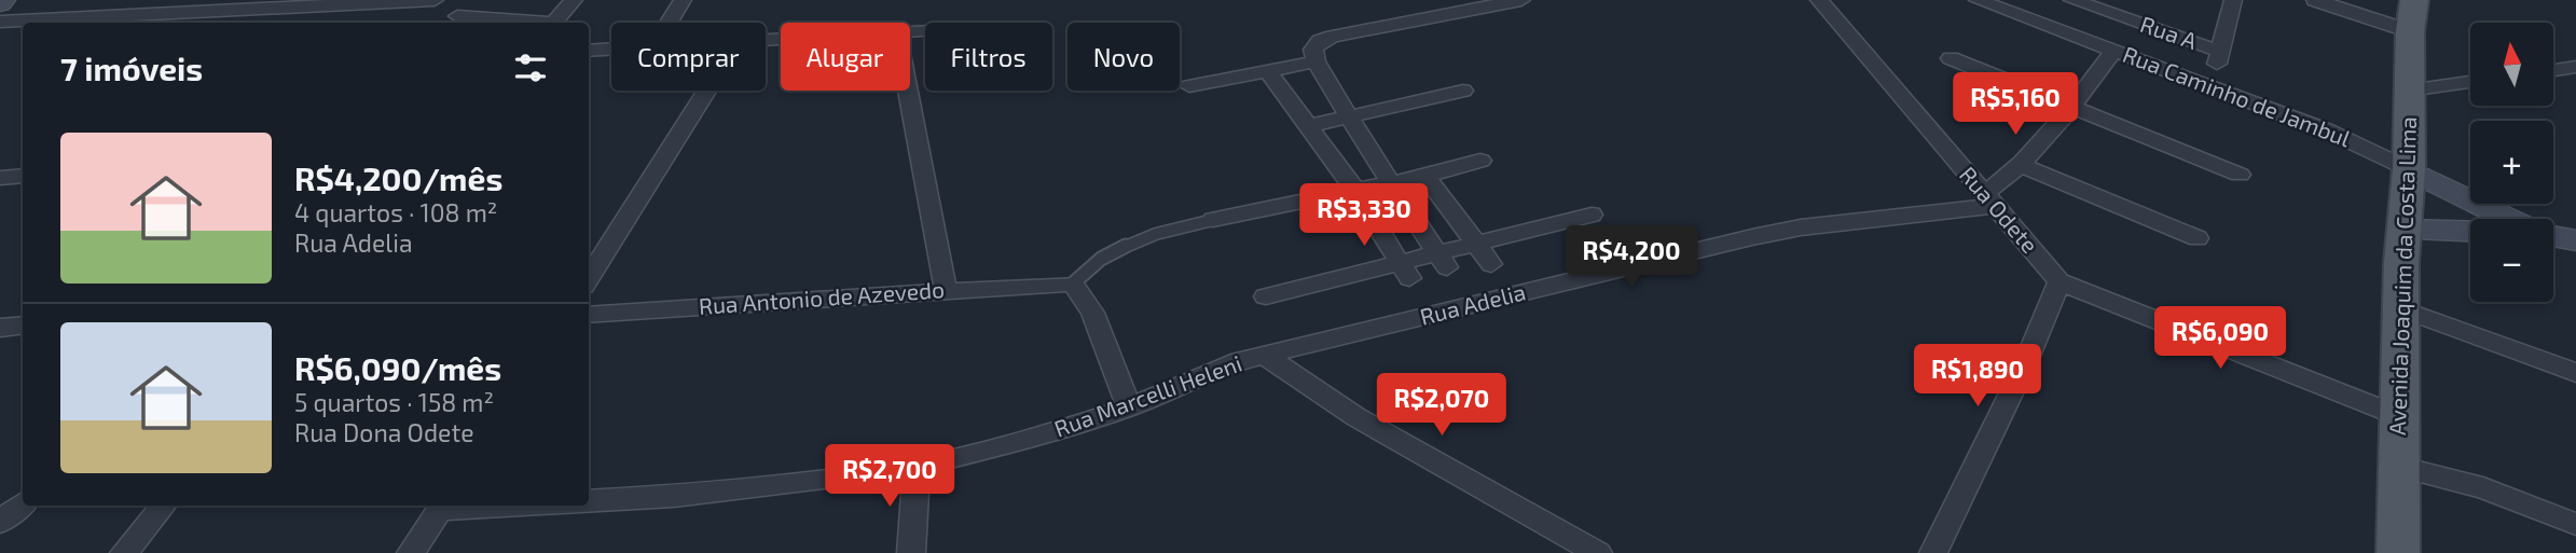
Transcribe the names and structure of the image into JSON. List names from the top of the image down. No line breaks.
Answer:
{"streets":{"main road":["Avenida Joaquim da Costa Lima"],"street":["Rua A","Rua Caminho de Jambul","Rua Odete","Rua Antonio de Azevedo","Rua Adelia","Rua Marcelli Heleni"]},"crossings":[["Rua Caminho de Jambul","Avenida Joaquim da Costa Lima"],["Rua Odete","Rua Adelia"],["Rua Adelia","Rua Marcelli Heleni"]],"north":"top","page":{"map_buttons":["+","−"],"chip":["Comprar","Alugar","Filtros","Novo"],"heading":"7 imóveis","price":["R$5,160","R$3,330","R$4,200","R$6,090","R$1,890","R$2,070","R$2,700"],"list":[{"name":"R$4,200/mês","note":"4 quartos · 108 m² · Rua Adelia"},{"name":"R$6,090/mês","note":"5 quartos · 158 m² · Rua Dona Odete"}]}}
